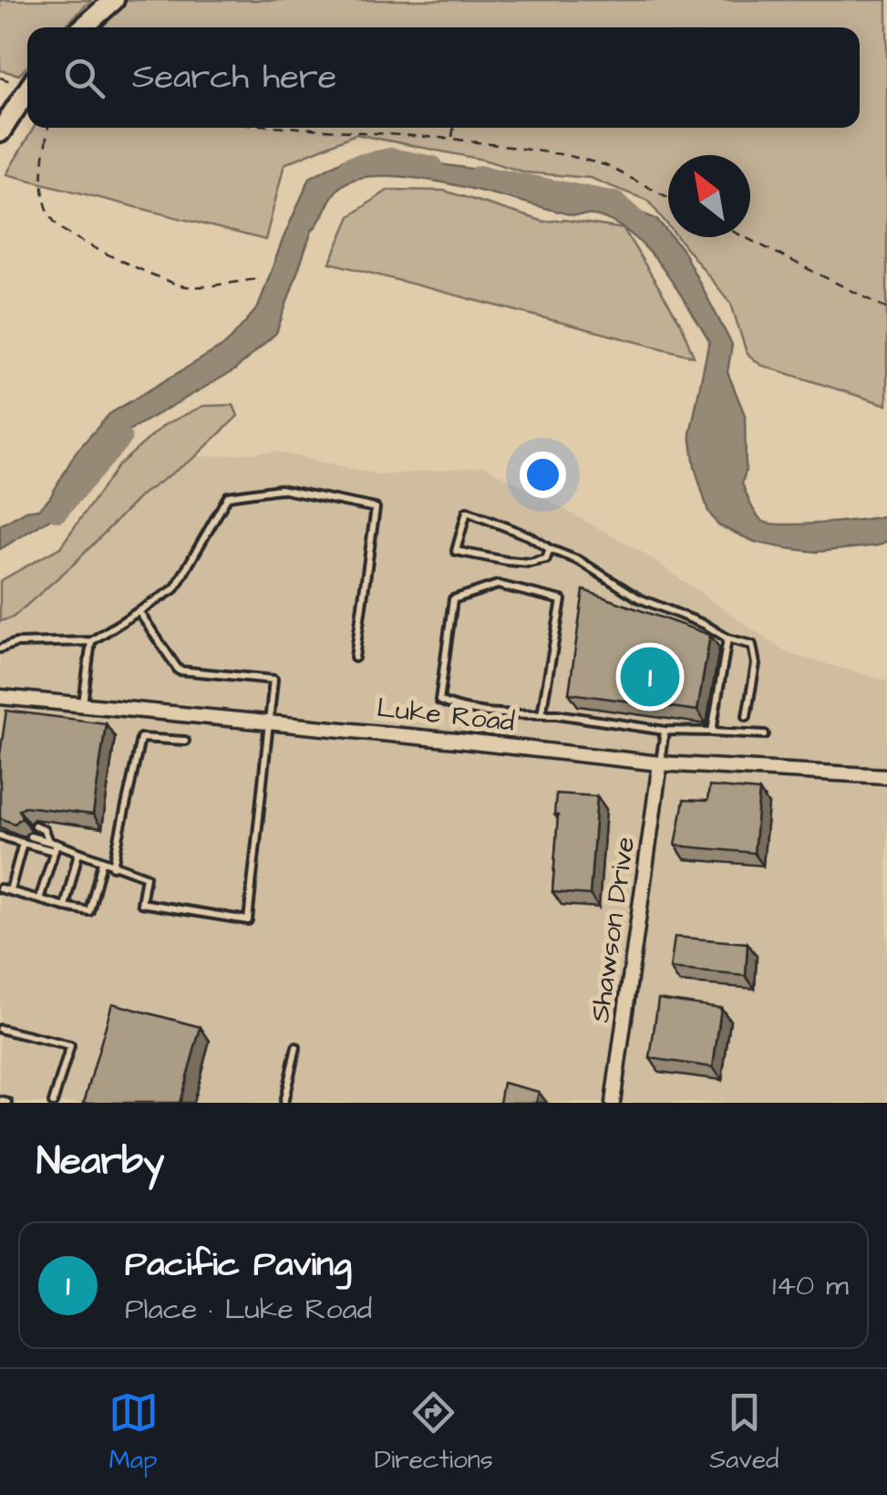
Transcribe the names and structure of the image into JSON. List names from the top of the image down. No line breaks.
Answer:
{"streets":{"street":["Luke Road","Shawson Drive"]},"crossings":[["Luke Road","Shawson Drive"]],"north":"top left","page":{"search":"Search here","pins":"1","heading":"Nearby","list":[{"mark":"1","name":"Pacific Paving","note":"Place · Luke Road","value":"140 m"}],"nav":["Map","Directions","Saved"]}}
